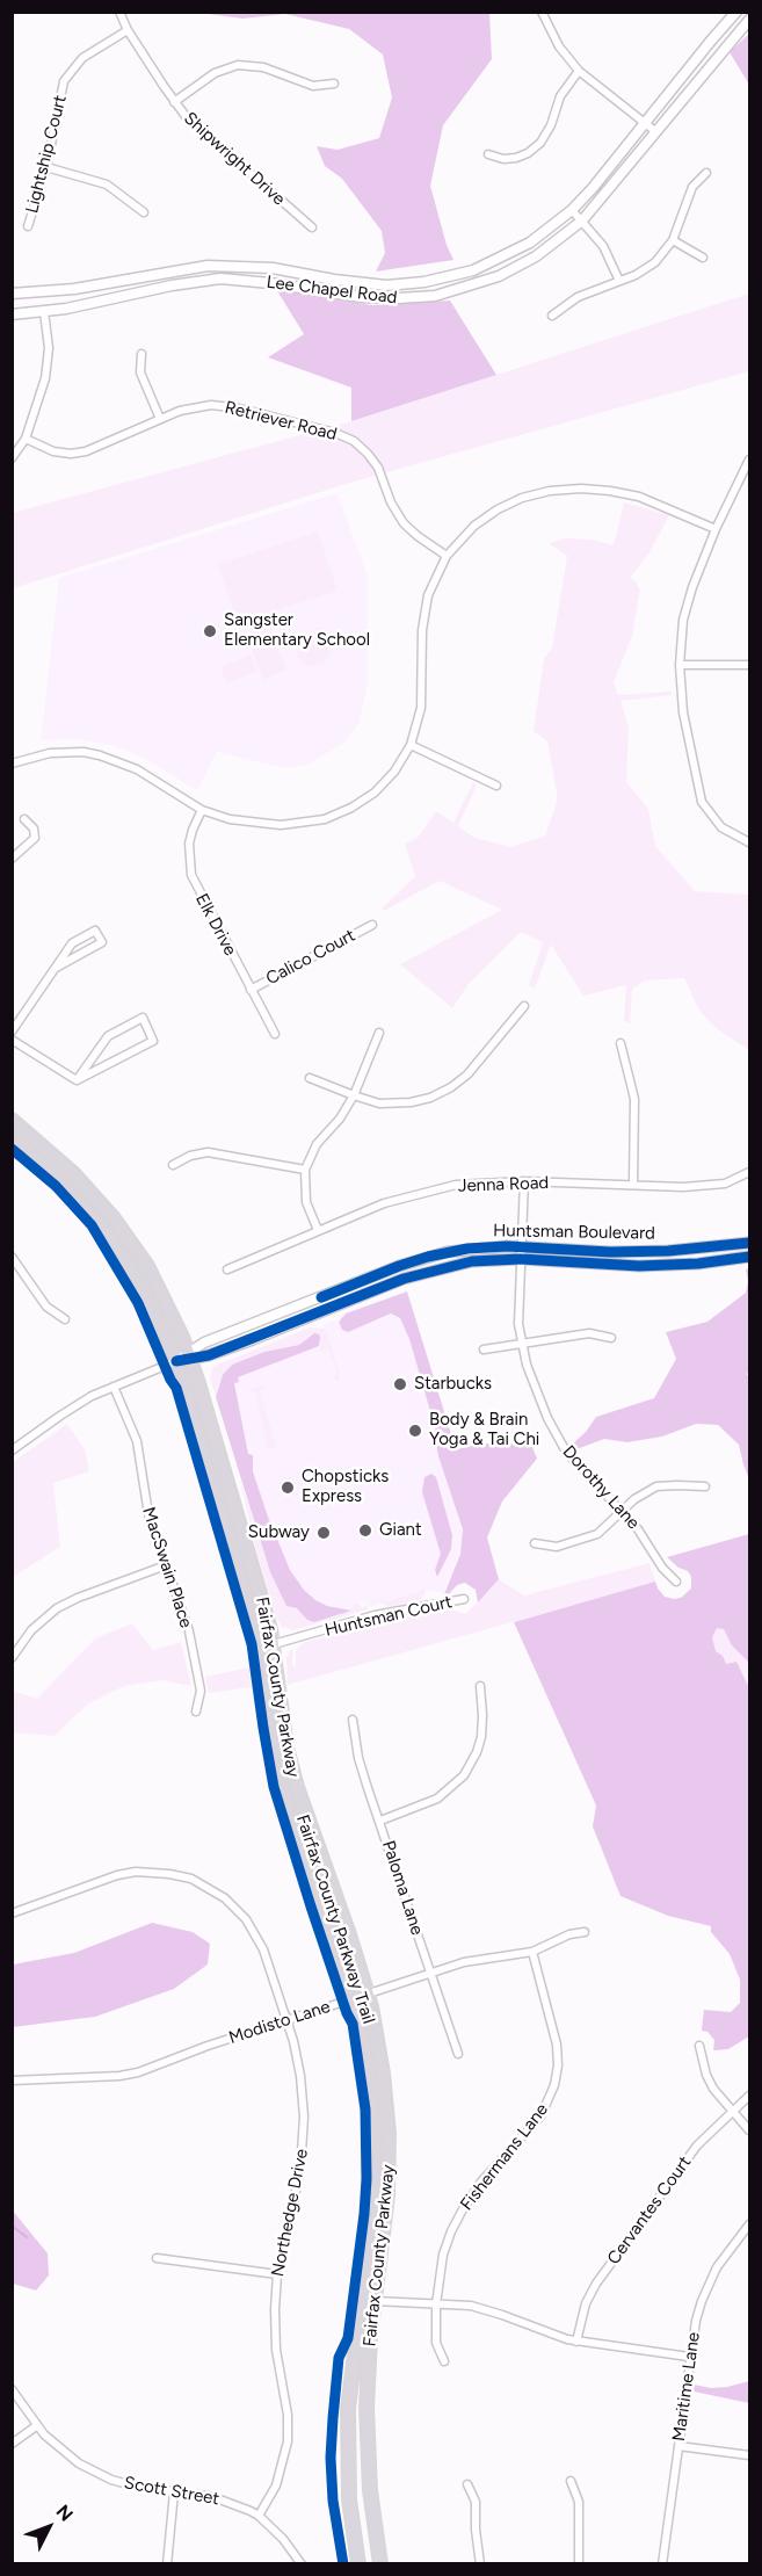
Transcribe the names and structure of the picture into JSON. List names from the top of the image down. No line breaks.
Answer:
{"streets":{"highway":["Fairfax County Parkway"],"main road":["Lee Chapel Road","Huntsman Boulevard"],"street":["Lightship Court","Shipwright Drive","Retriever Road","Elk Drive","Calico Court","Jenna Road","Dorothy Lane","MacSwain Place","Huntsman Court","Paloma Lane","Modisto Lane","Fishermans Lane","Cervantes Court","Northedge Drive","Maritime Lane","Scott Street"],"cycle path":["Fairfax County Parkway Trail"]},"crossings":[["Lightship Court","Shipwright Drive"],["Elk Drive","Calico Court"],["Jenna Road","Dorothy Lane"],["Huntsman Boulevard","Dorothy Lane"],["Huntsman Boulevard","MacSwain Place"],["Huntsman Boulevard","Fairfax County Parkway"],["Huntsman Court","Fairfax County Parkway"],["Fairfax County Parkway","Modisto Lane"],["Paloma Lane","Modisto Lane"],["Modisto Lane","Fishermans Lane"],["Modisto Lane","Northedge Drive"],["Northedge Drive","Scott Street"]],"places":["Sangster Elementary School","Starbucks","Body & Brain Yoga & Tai Chi","Chopsticks Express","Giant","Subway"],"north":"top right"}
